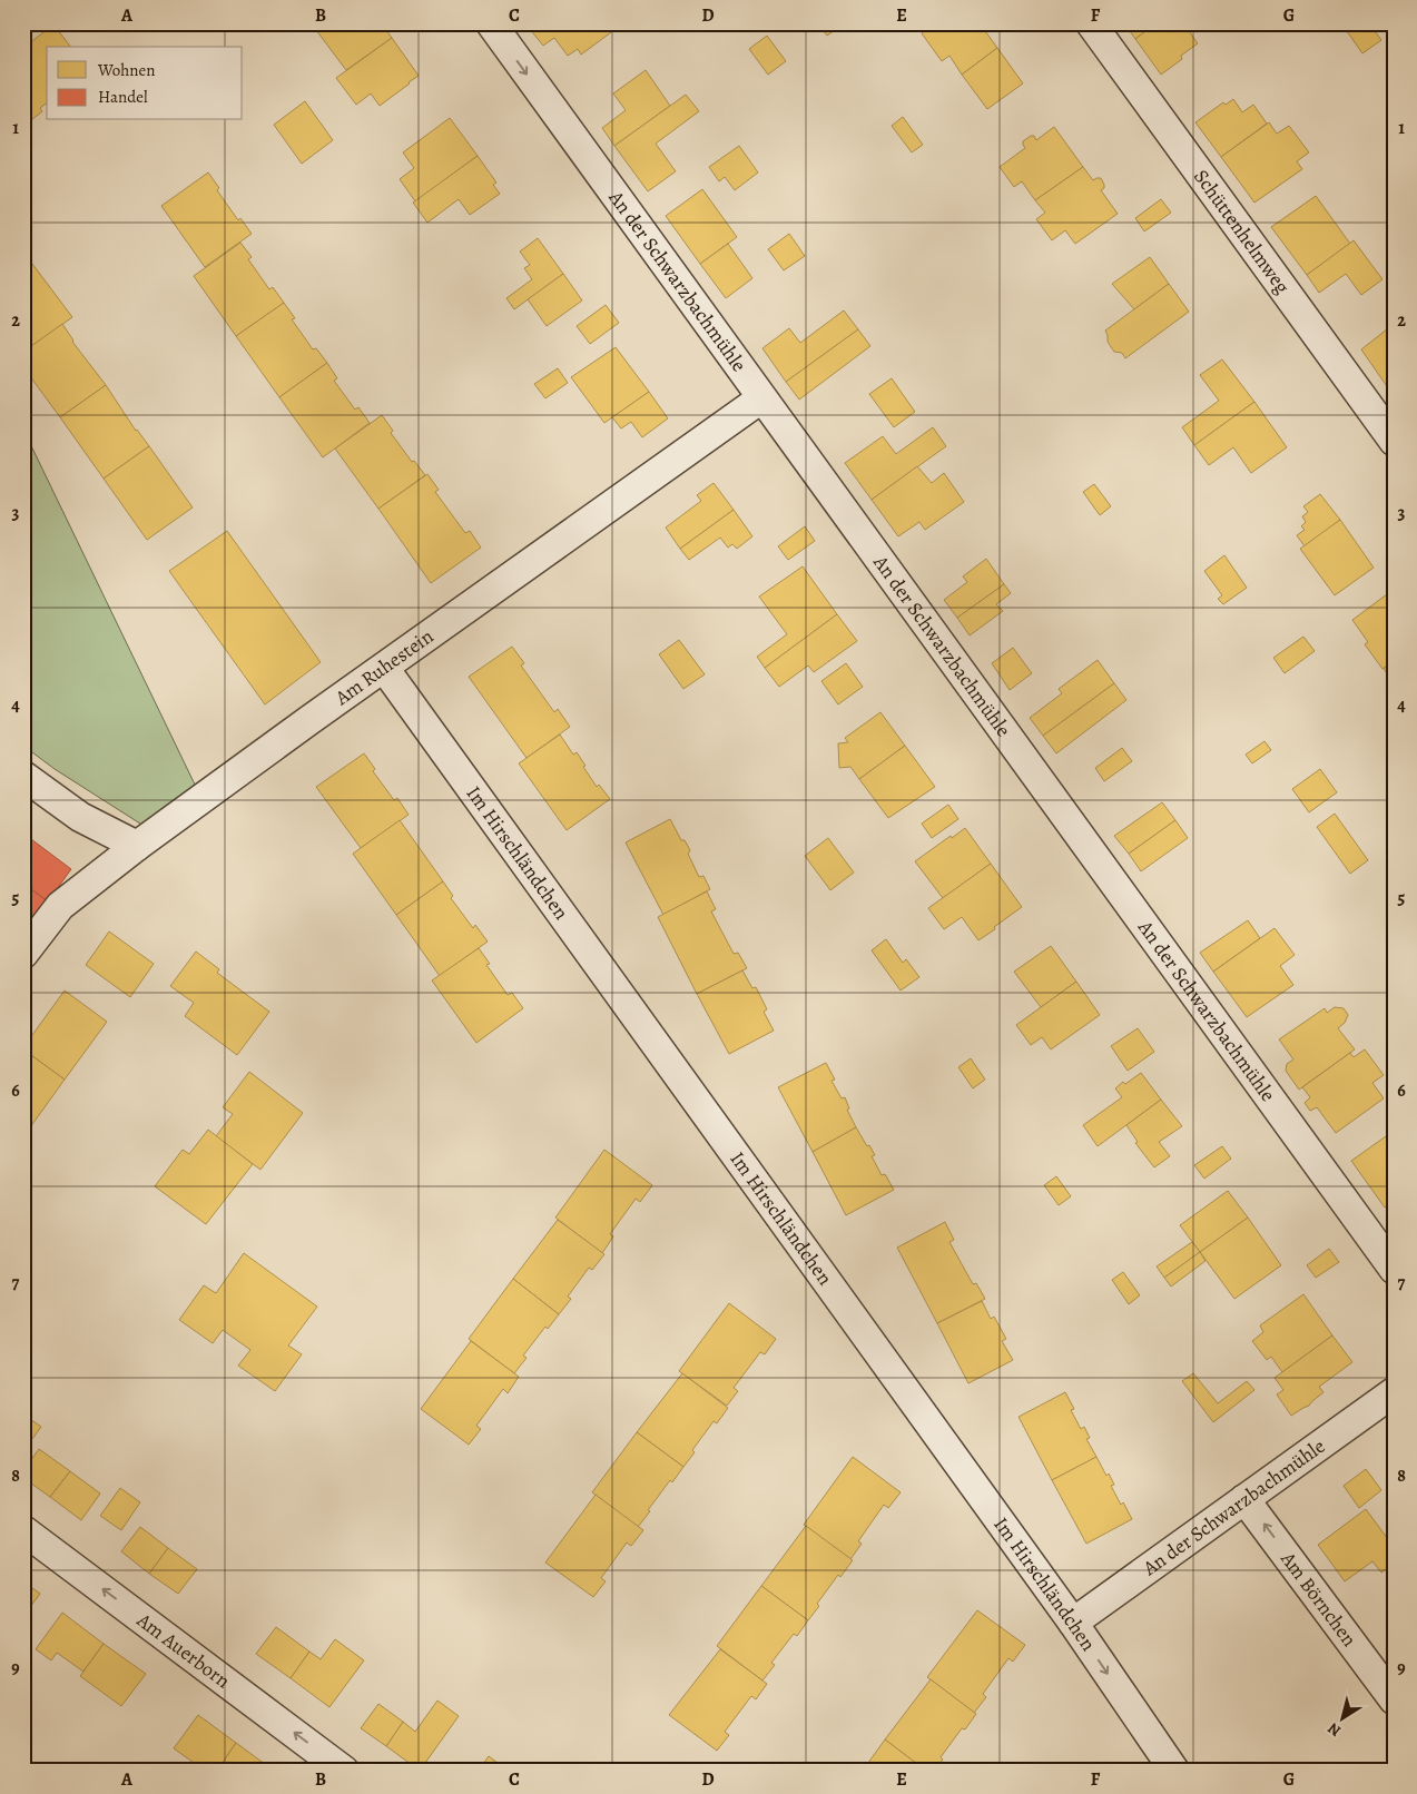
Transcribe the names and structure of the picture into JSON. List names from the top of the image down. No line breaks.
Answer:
{"streets":{"street":["Schüttenhelmweg","An der Schwarzbachmühle","Am Ruhestein","Im Hirschländchen","Am Börnchen","Am Auerborn"]},"crossings":[["An der Schwarzbachmühle","Am Ruhestein"],["An der Schwarzbachmühle","Im Hirschländchen"],["An der Schwarzbachmühle","Am Börnchen"],["Am Ruhestein","Im Hirschländchen"]],"one_way":["Am Börnchen","Am Auerborn"],"legend":["Wohnen","Handel"],"north":"bottom left","grid":{"columns":["A","B","C","D","E","F","G"],"rows":["1","2","3","4","5","6","7","8","9"]}}
